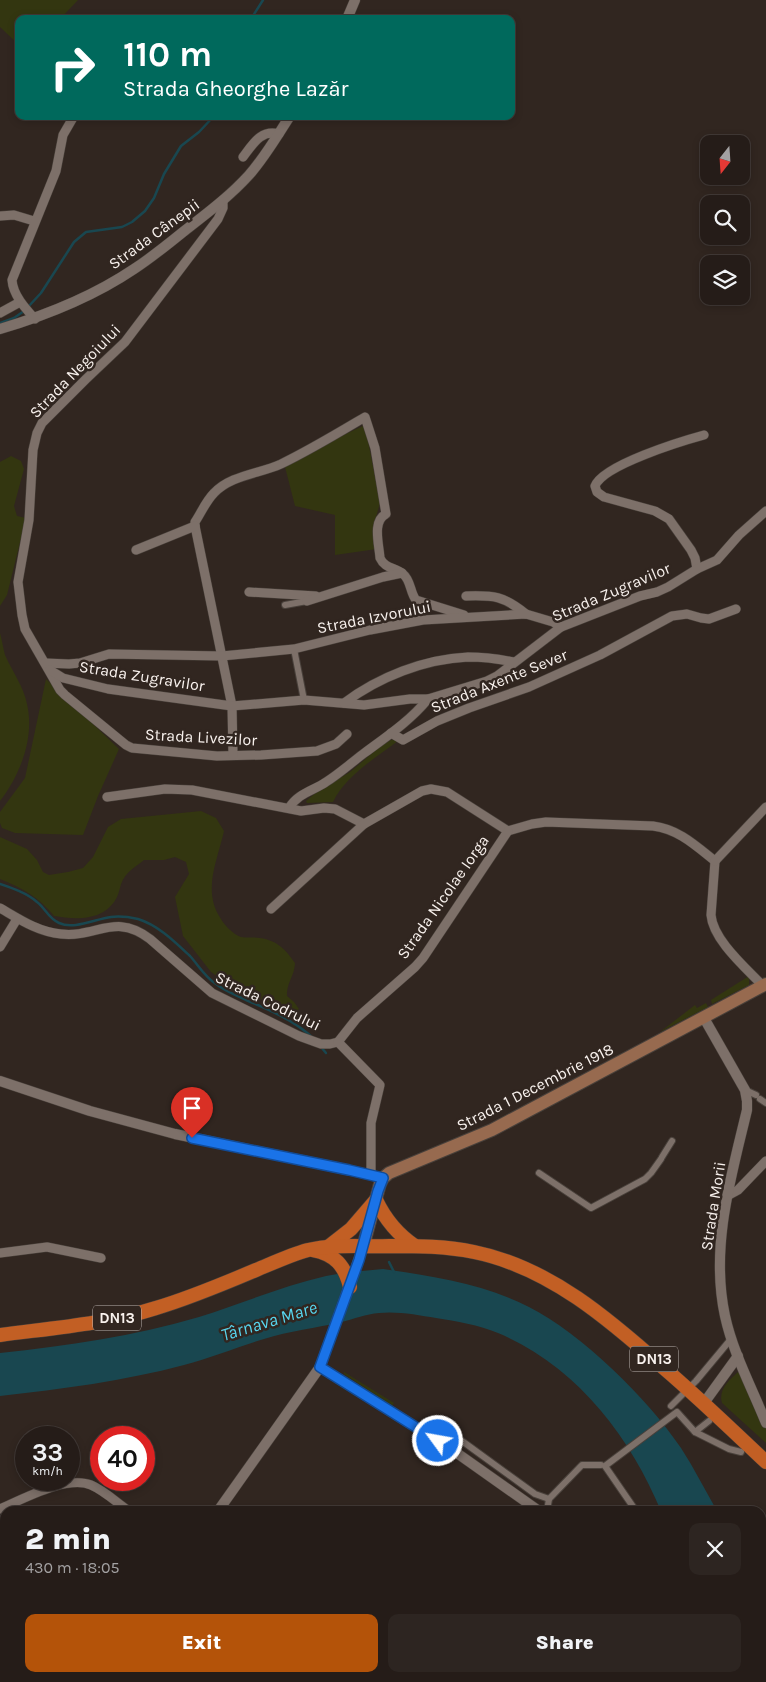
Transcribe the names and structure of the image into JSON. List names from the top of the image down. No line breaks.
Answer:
{"streets":{"highway":["DN13"],"main road":["Strada 1 Decembrie 1918"],"street":["Strada Cânepii","Strada Negoiului","Strada Zugravilor","Strada Izvorului","Strada Axente Sever","Strada Livezilor","Strada Nicolae Iorga","Strada Codrului","Strada Morii"]},"crossings":[["Strada Cânepii","Strada Negoiului"],["Strada Negoiului","Strada Zugravilor"],["Strada Negoiului","Strada Izvorului"],["Strada Negoiului","Strada Livezilor"],["Strada Zugravilor","Strada Izvorului"],["Strada Zugravilor","Strada Axente Sever"],["Strada Zugravilor","Strada Livezilor"],["Strada Izvorului","Strada Livezilor"],["Strada Nicolae Iorga","Strada Codrului"]],"water":["Târnava Mare"],"north":"bottom","page":{"turn":["110 m","Strada Gheorghe Lazăr"],"speed":"33 km/h","limit":"40","heading":["2 min","430 m · 18:05"],"buttons":["Exit","Share"]}}
